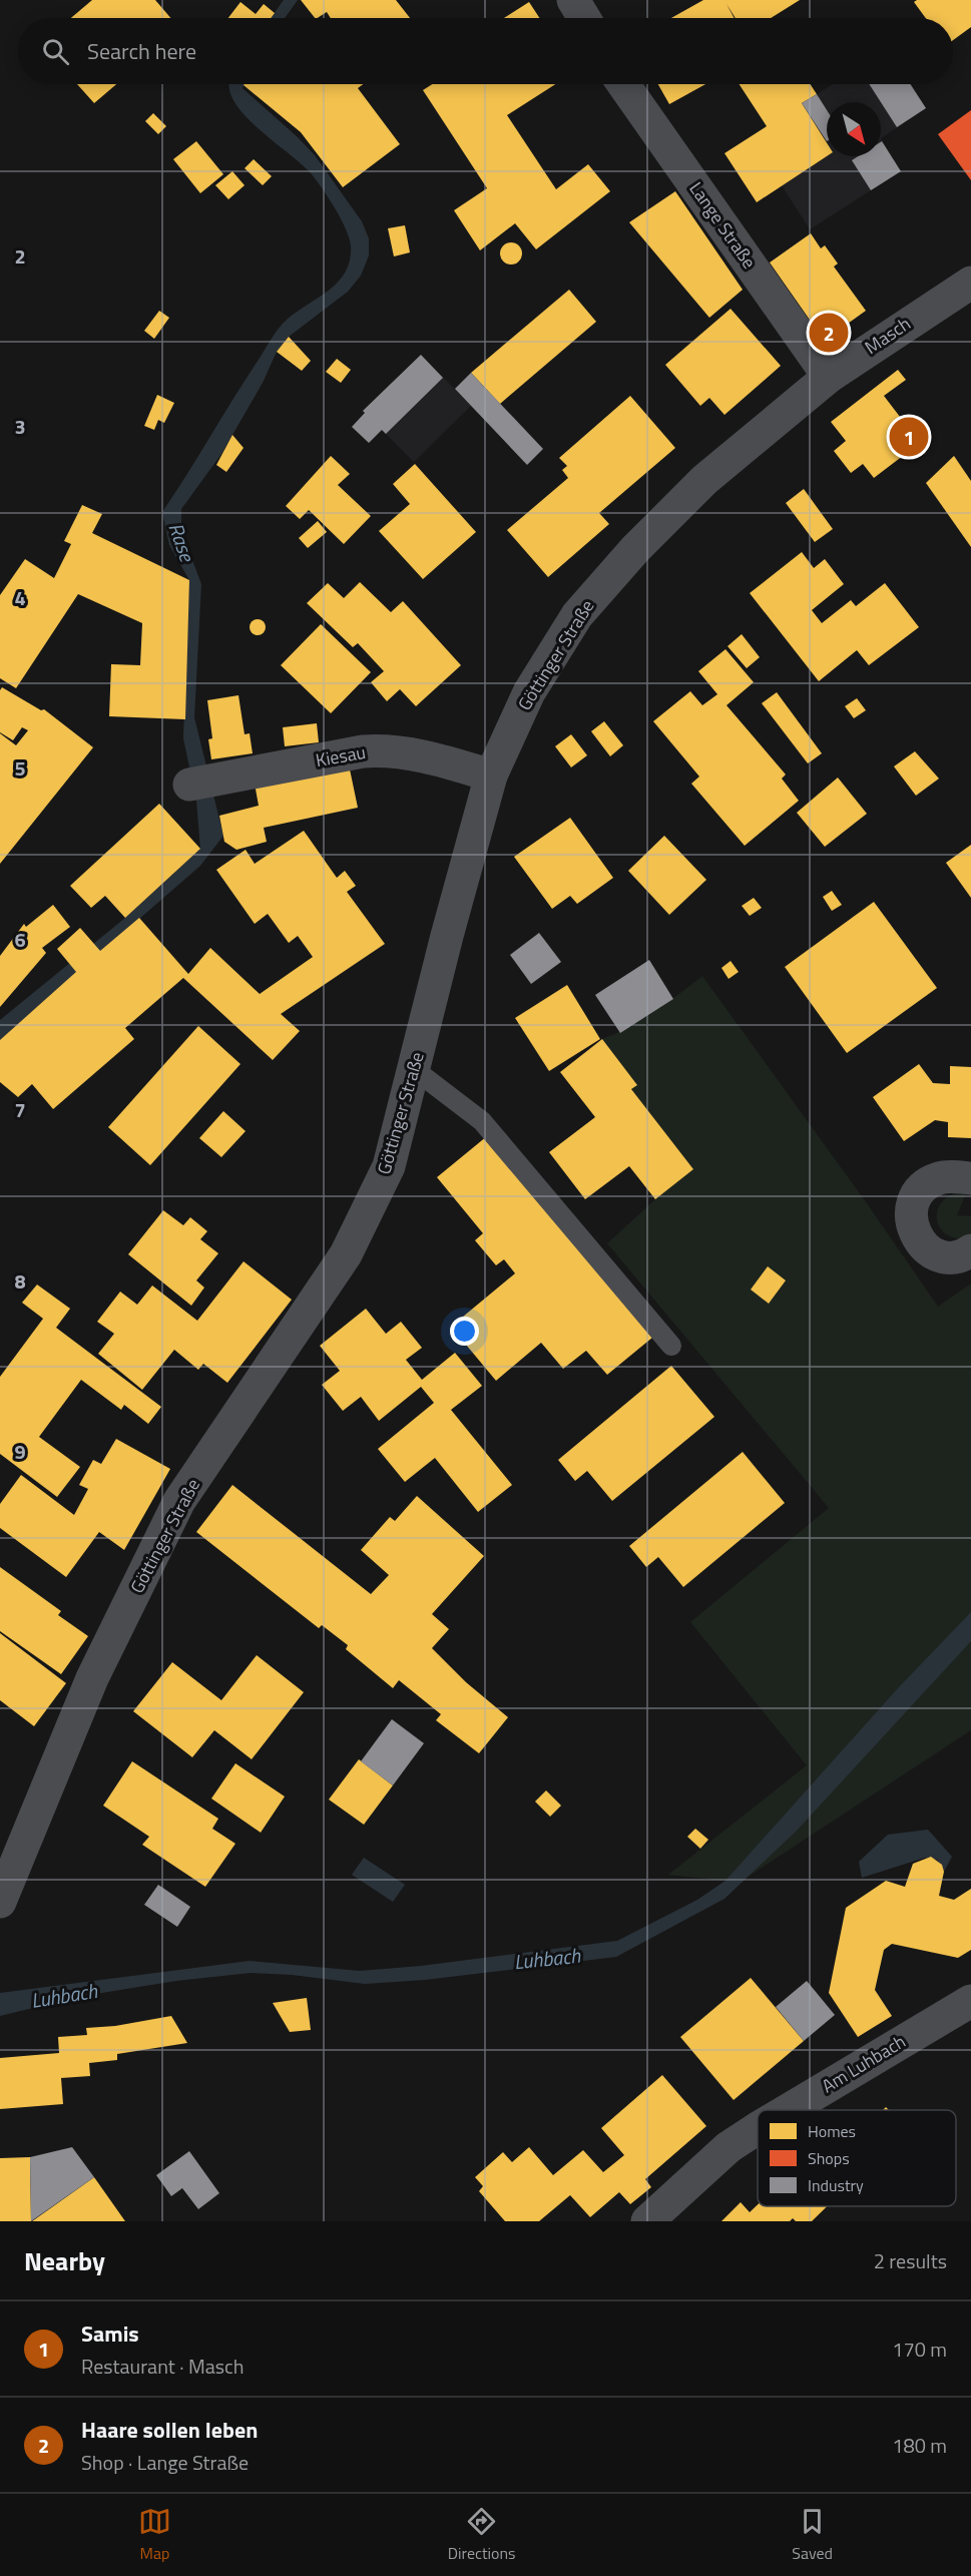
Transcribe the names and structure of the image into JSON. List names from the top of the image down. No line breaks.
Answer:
{"streets":{"street":["Lange Straße","Masch","Göttinger Straße","Kiesau","Am Luhbach"]},"crossings":[["Lange Straße","Masch"],["Masch","Göttinger Straße"],["Göttinger Straße","Kiesau"]],"water":["Rase","Luhbach"],"legend":["Homes","Shops","Industry"],"north":"bottom right","page":{"search":"Search here","pins":["2","1"],"heading":["Nearby","2 results"],"list":[{"mark":"1","name":"Samis","note":"Restaurant · Masch","value":"170 m"},{"mark":"2","name":"Haare sollen leben","note":"Shop · Lange Straße","value":"180 m"}],"nav":["Map","Directions","Saved"]},"grid":{"rows":["2","3","4","5","6","7","8","9"]}}
